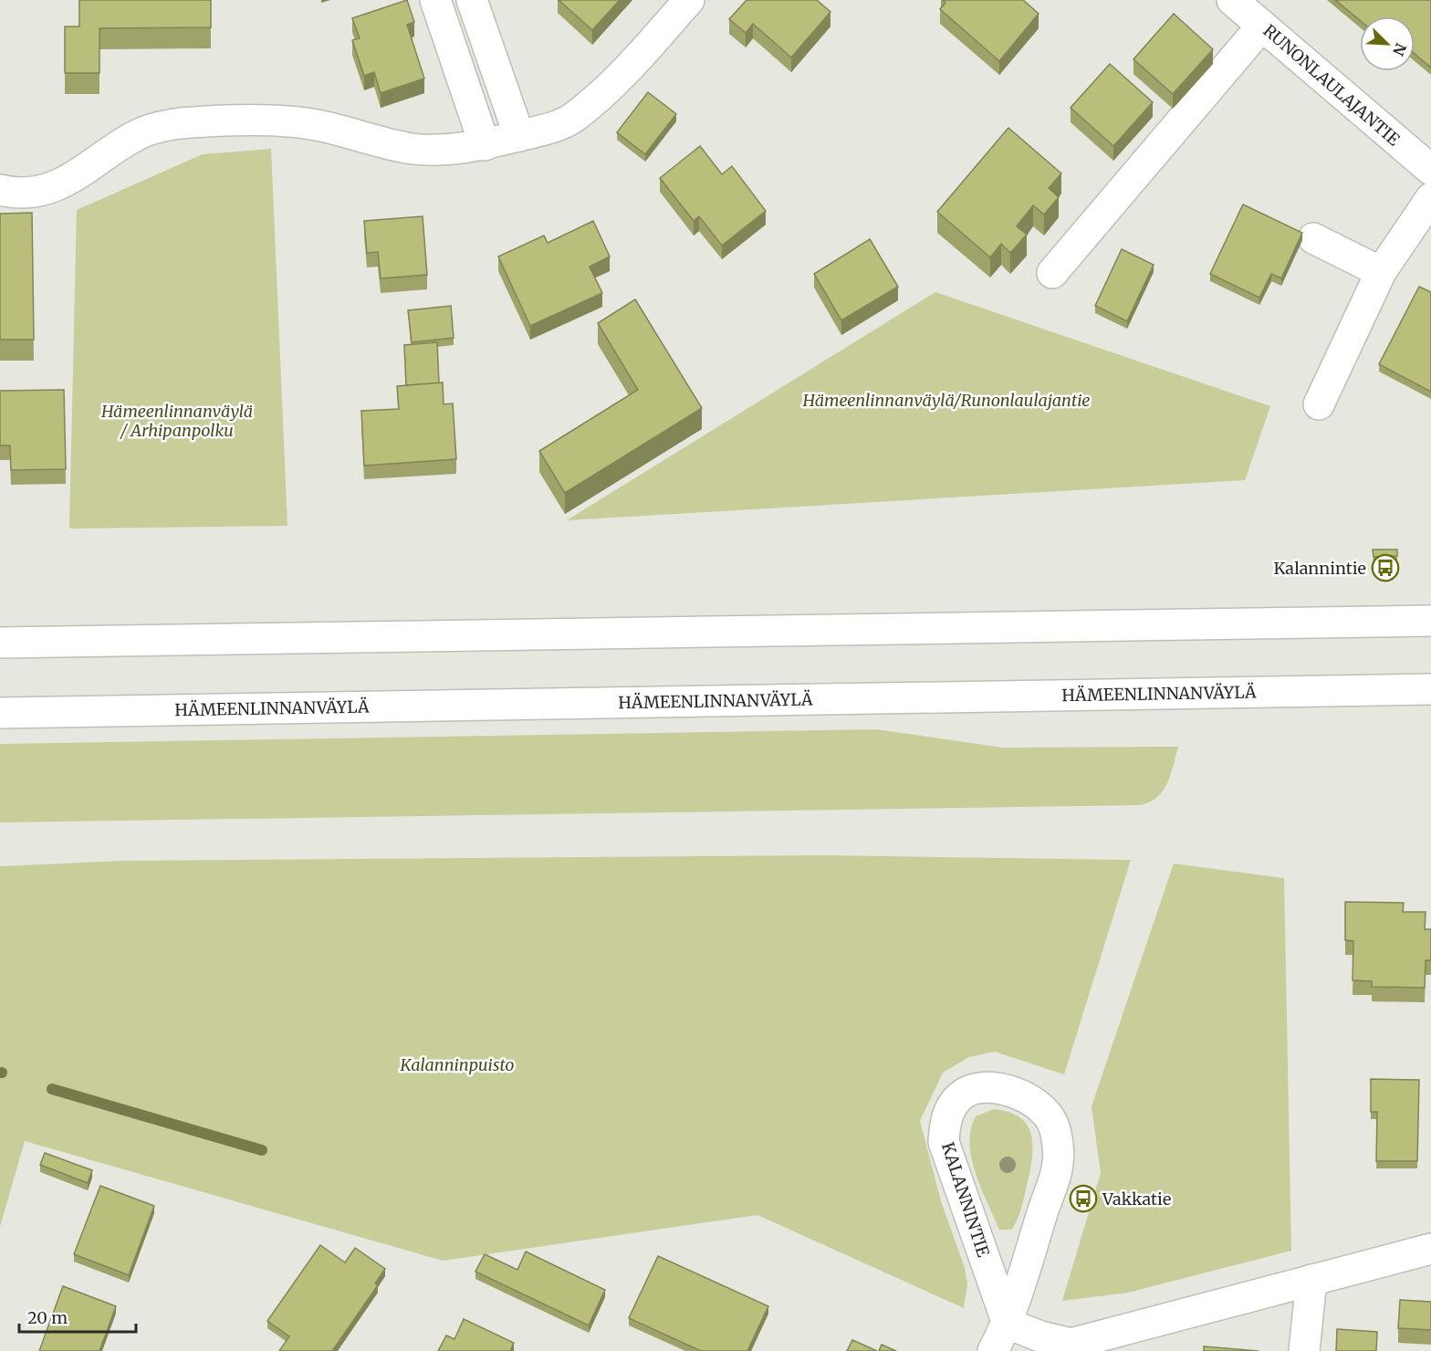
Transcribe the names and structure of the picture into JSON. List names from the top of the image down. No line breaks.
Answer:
{"streets":{"main road":["RUNONLAULAJANTIE","HÄMEENLINNANVÄYLÄ","KALANNINTIE"]},"parks":["Hämeenlinnanväylä/Runonlaulajantie","Hämeenlinnanväylä / Arhipanpolku","Kalanninpuisto"],"places":{"bus stop":["Kalannintie","Vakkatie"]},"scale_bar":"20 m","north":"bottom right"}
